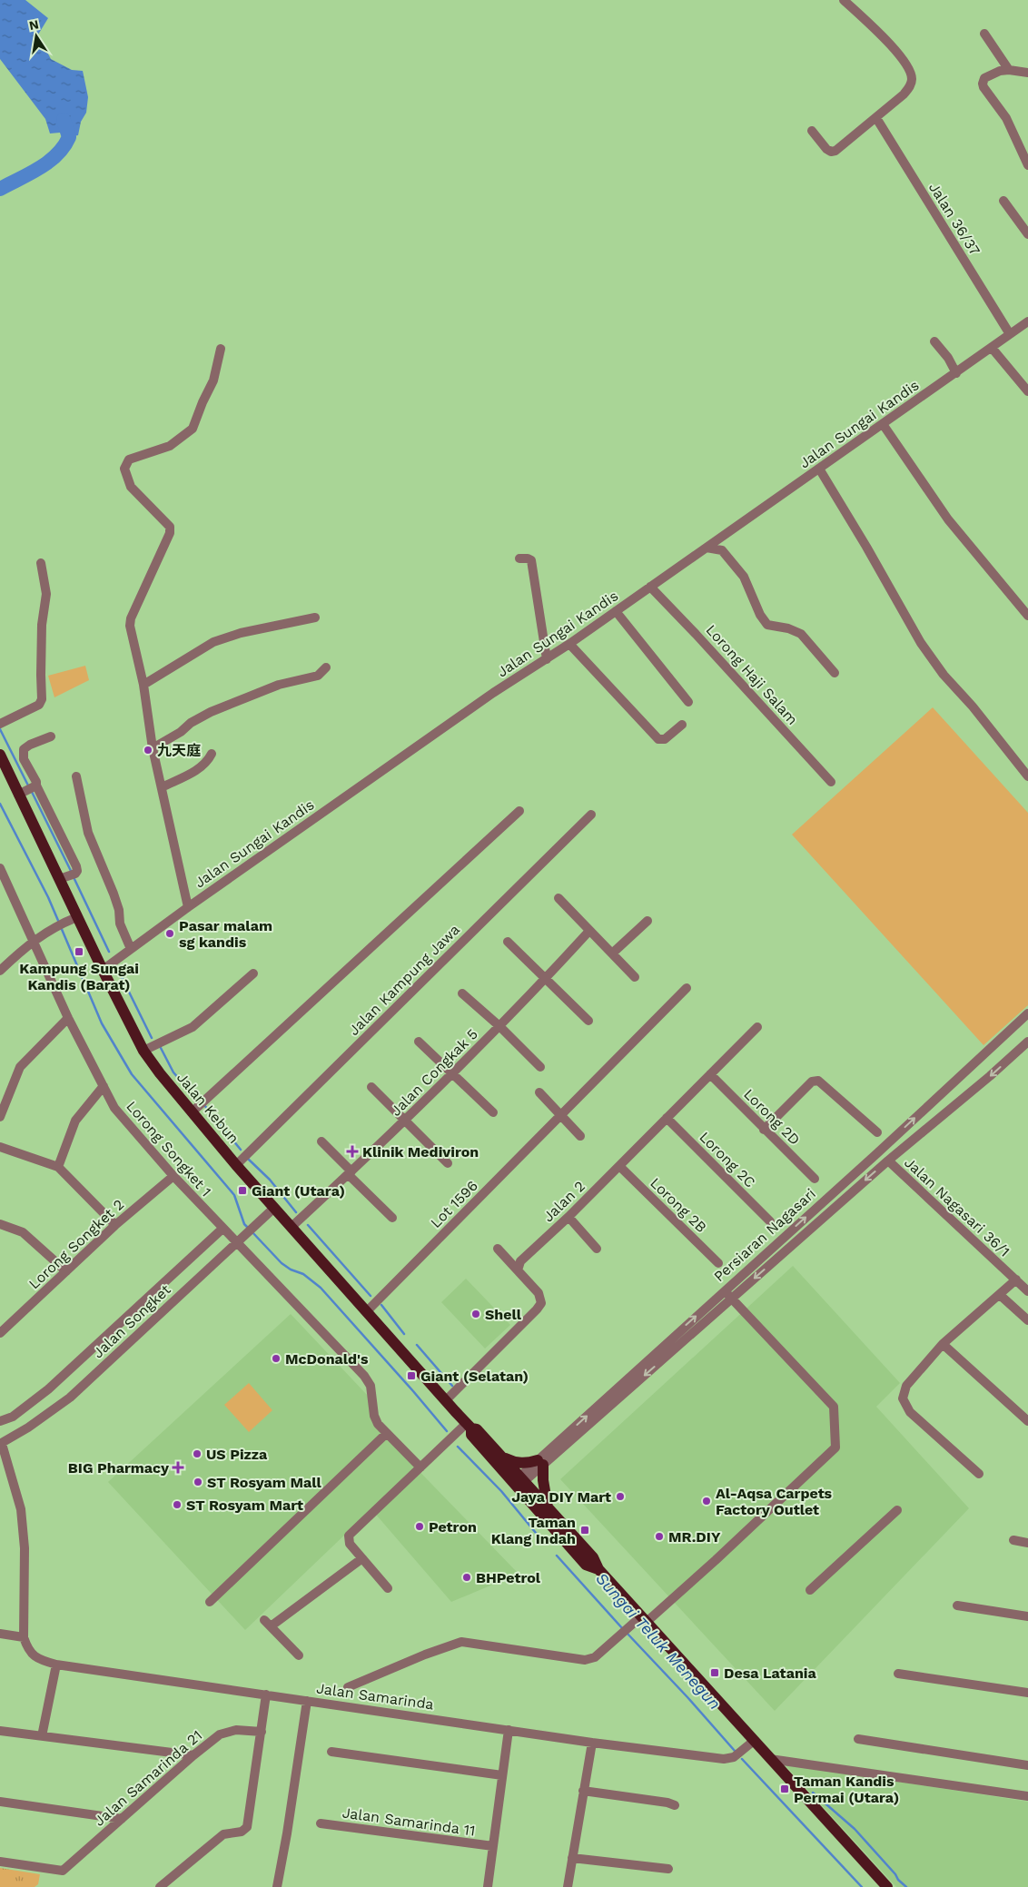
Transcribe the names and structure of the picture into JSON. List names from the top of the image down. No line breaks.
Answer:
{"streets":{"main road":["Jalan Kebun"],"street":["Jalan 36/37","Jalan Sungai Kandis","Lorong Haji Salam","Jalan Kampung Jawa","Jalan Congkak 5","Lorong 2D","Lorong Songket 1","Lorong 2C","Jalan 2","Lot 1596","Lorong 2B","Jalan Nagasari 36/1","Persiaran Nagasari","Lorong Songket 2","Jalan Songket","Jalan Samarinda","Jalan Samarinda 21","Jalan Samarinda 11"]},"crossings":[["Jalan 36/37","Jalan Sungai Kandis"],["Jalan Sungai Kandis","Lorong Haji Salam"],["Jalan Sungai Kandis","Jalan Kebun"],["Jalan Kampung Jawa","Jalan Kebun"],["Jalan Congkak 5","Jalan Kebun"],["Jalan Kebun","Lot 1596"],["Jalan Kebun","Persiaran Nagasari"],["Jalan Kebun","Jalan Songket"],["Jalan Kebun","Jalan Samarinda"],["Lorong 2D","Jalan 2"],["Lorong Songket 1","Lorong Songket 2"],["Lorong Songket 1","Jalan Songket"],["Lorong 2C","Jalan 2"],["Jalan 2","Lorong 2B"],["Jalan Nagasari 36/1","Persiaran Nagasari"]],"water":["Sungai Teluk Menegun"],"places":{"other":["九天庭","Pasar malam sg kandis","Shell","McDonald's","US Pizza","ST Rosyam Mall","Jaya DIY Mart","Al-Aqsa Carpets Factory Outlet","ST Rosyam Mart","Petron","MR.DIY","BHPetrol"],"transit":["Kampung Sungai Kandis (Barat)","Giant (Utara)","Giant (Selatan)","Taman Klang Indah","Desa Latania","Taman Kandis Permai (Utara)"],"health":["Klinik Mediviron","BIG Pharmacy"]},"north":"top"}
